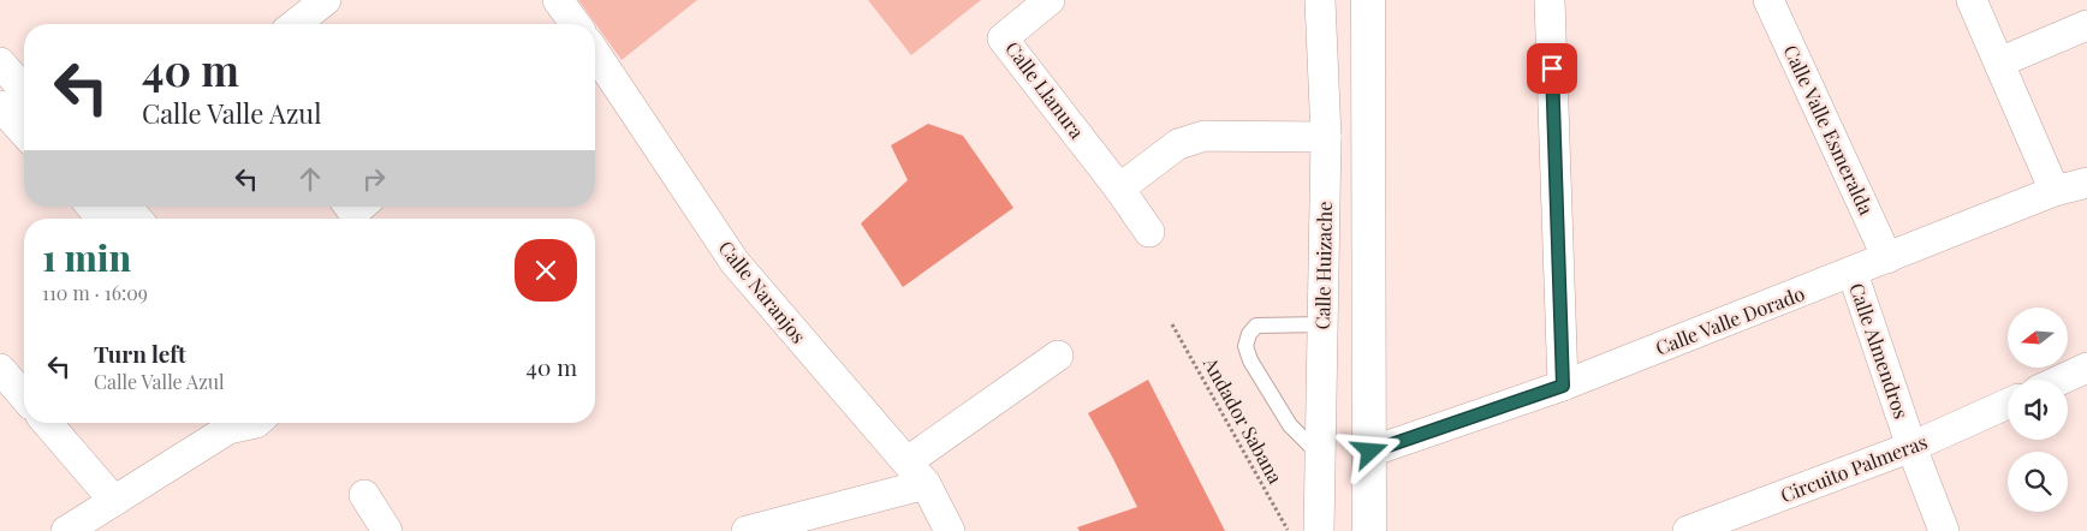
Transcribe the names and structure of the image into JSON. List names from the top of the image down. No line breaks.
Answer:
{"streets":{"street":["Calle Llanura","Calle Valle Esmeralda","Calle Huizache","Calle Naranjos","Calle Valle Dorado","Calle Almendros","Circuito Palmeras"],"path":["Andador Sabana"]},"crossings":[["Calle Valle Esmeralda","Calle Valle Dorado"],["Calle Valle Dorado","Calle Almendros"],["Calle Almendros","Circuito Palmeras"]],"north":"left","page":{"turn":["40 m","Calle Valle Azul"],"heading":["1 min","110 m · 16:09"],"list":[{"name":"Turn left","note":"Calle Valle Azul","value":"40 m"}]}}
